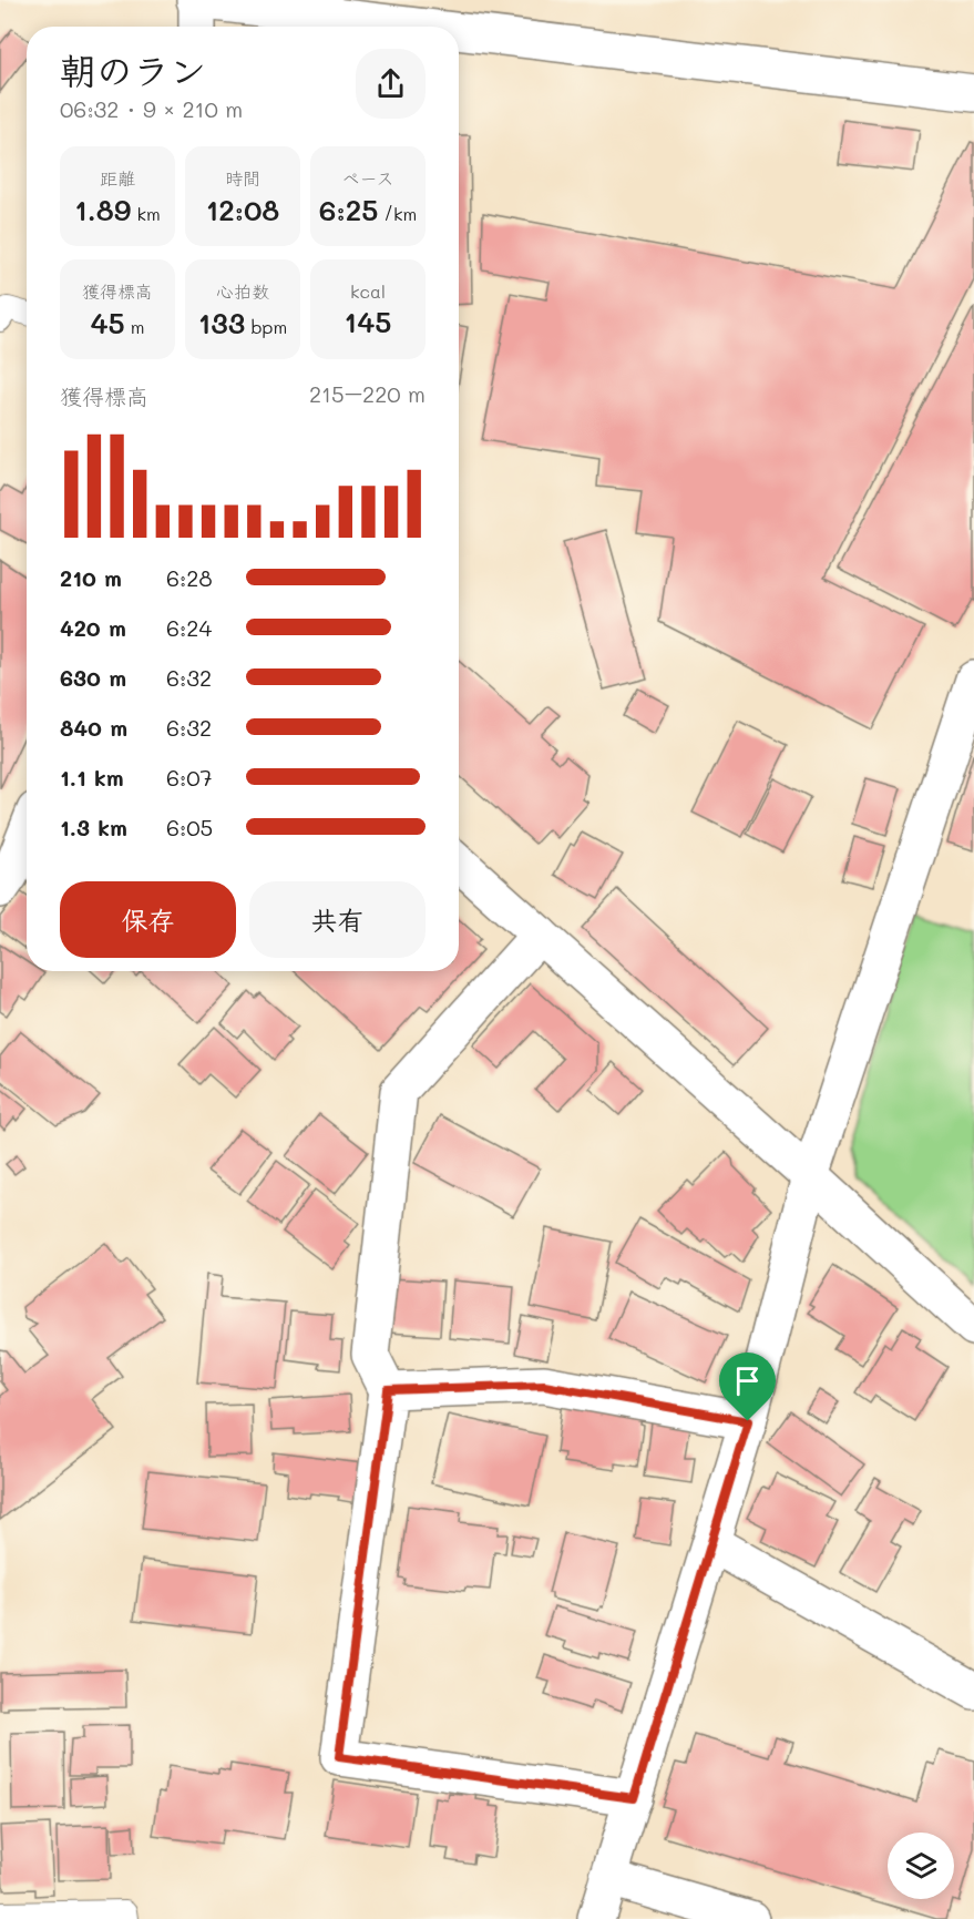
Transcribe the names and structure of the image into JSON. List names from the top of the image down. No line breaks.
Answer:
{"page":{"heading":["朝のラン","06:32 · 9 × 210 m"],"stats":[["距離","1.89 km"],["時間","12:08"],["ペース","6:25 /km"],["獲得標高","45 m"],["心拍数","133 bpm"],["kcal","145"]],"chart":["獲得標高","215–220 m"],"list":[{"name":"210 m","note":"6:28"},{"name":"420 m","note":"6:24"},{"name":"630 m","note":"6:32"},{"name":"840 m","note":"6:32"},{"name":"1.1 km","note":"6:07"},{"name":"1.3 km","note":"6:05"}],"buttons":["保存","共有"]}}
